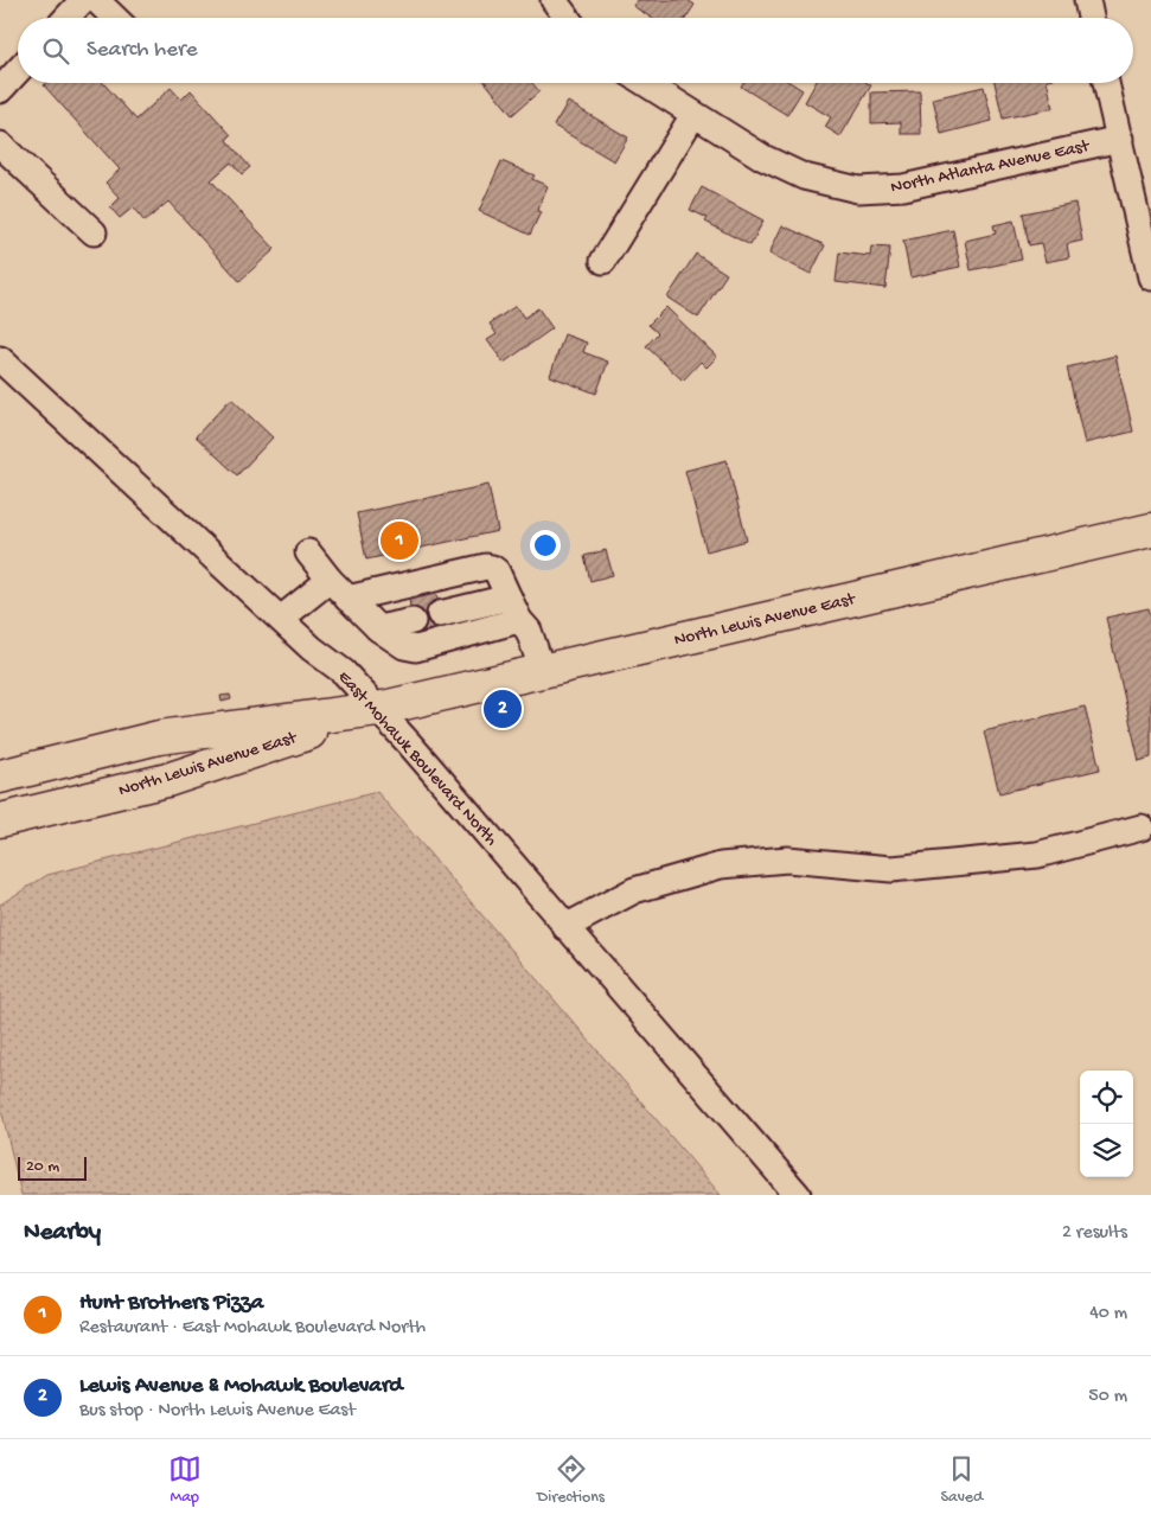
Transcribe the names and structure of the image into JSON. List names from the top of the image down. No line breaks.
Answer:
{"streets":{"main road":["North Lewis Avenue East"],"street":["North Atlanta Avenue East","East Mohawk Boulevard North"]},"crossings":[["North Lewis Avenue East","East Mohawk Boulevard North"]],"scale_bar":"20 m","page":{"search":"Search here","pins":["1","2"],"scale":"20 m","heading":["Nearby","2 results"],"list":[{"mark":"1","name":"Hunt Brothers Pizza","note":"Restaurant · East Mohawk Boulevard North","value":"40 m"},{"mark":"2","name":"Lewis Avenue & Mohawk Boulevard","note":"Bus stop · North Lewis Avenue East","value":"50 m"}],"nav":["Map","Directions","Saved"]}}
